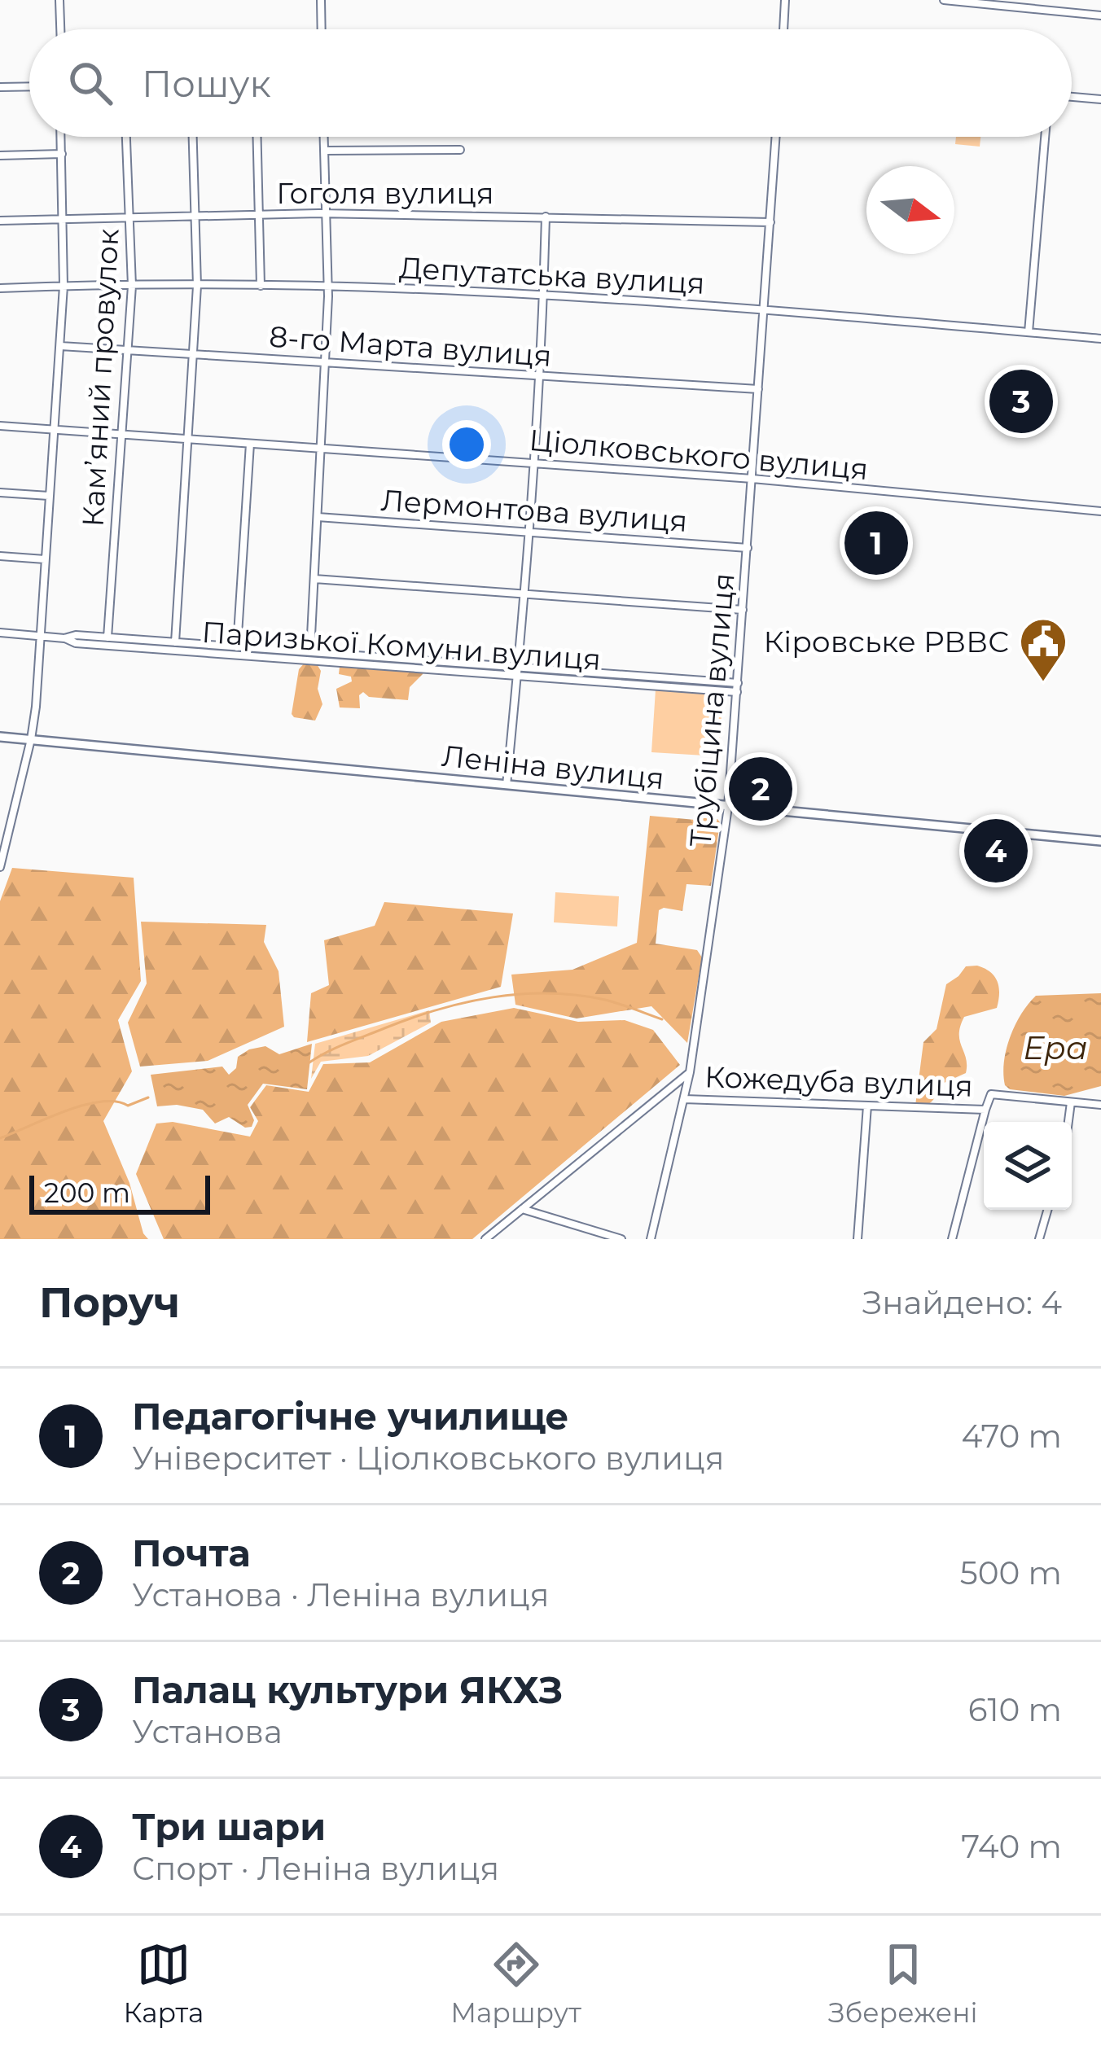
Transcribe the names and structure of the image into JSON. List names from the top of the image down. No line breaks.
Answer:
{"streets":{"main road":["Леніна вулиця"],"street":["Гоголя вулиця","Депутатська вулиця","8-го Марта вулиця","Кам’яний провулок","Ціолковського вулиця","Лермонтова вулиця","Паризької Комуни вулиця","Трубіцина вулиця","Кожедуба вулиця"]},"crossings":[["Гоголя вулиця","Кам’яний провулок"],["Гоголя вулиця","Трубіцина вулиця"],["Депутатська вулиця","Кам’яний провулок"],["Депутатська вулиця","Трубіцина вулиця"],["8-го Марта вулиця","Кам’яний провулок"],["8-го Марта вулиця","Трубіцина вулиця"],["Кам’яний провулок","Ціолковського вулиця"],["Кам’яний провулок","Паризької Комуни вулиця"],["Ціолковського вулиця","Трубіцина вулиця"],["Лермонтова вулиця","Трубіцина вулиця"],["Паризької Комуни вулиця","Трубіцина вулиця"],["Трубіцина вулиця","Леніна вулиця"],["Трубіцина вулиця","Кожедуба вулиця"]],"water":["Ера"],"places":{"public building":["Кіровське РВВС"]},"scale_bar":"200 m","north":"right","page":{"search":"Пошук","pins":["3","1","2","4"],"scale":"200 m","heading":["Поруч","Знайдено: 4"],"list":[{"mark":"1","name":"Педагогічне училище","note":"Університет · Ціолковського вулиця","value":"470 m"},{"mark":"2","name":"Почта","note":"Установа · Леніна вулиця","value":"500 m"},{"mark":"3","name":"Палац культури ЯКХЗ","note":"Установа","value":"610 m"},{"mark":"4","name":"Три шари","note":"Спорт · Леніна вулиця","value":"740 m"}],"nav":["Карта","Маршрут","Збережені"]}}
